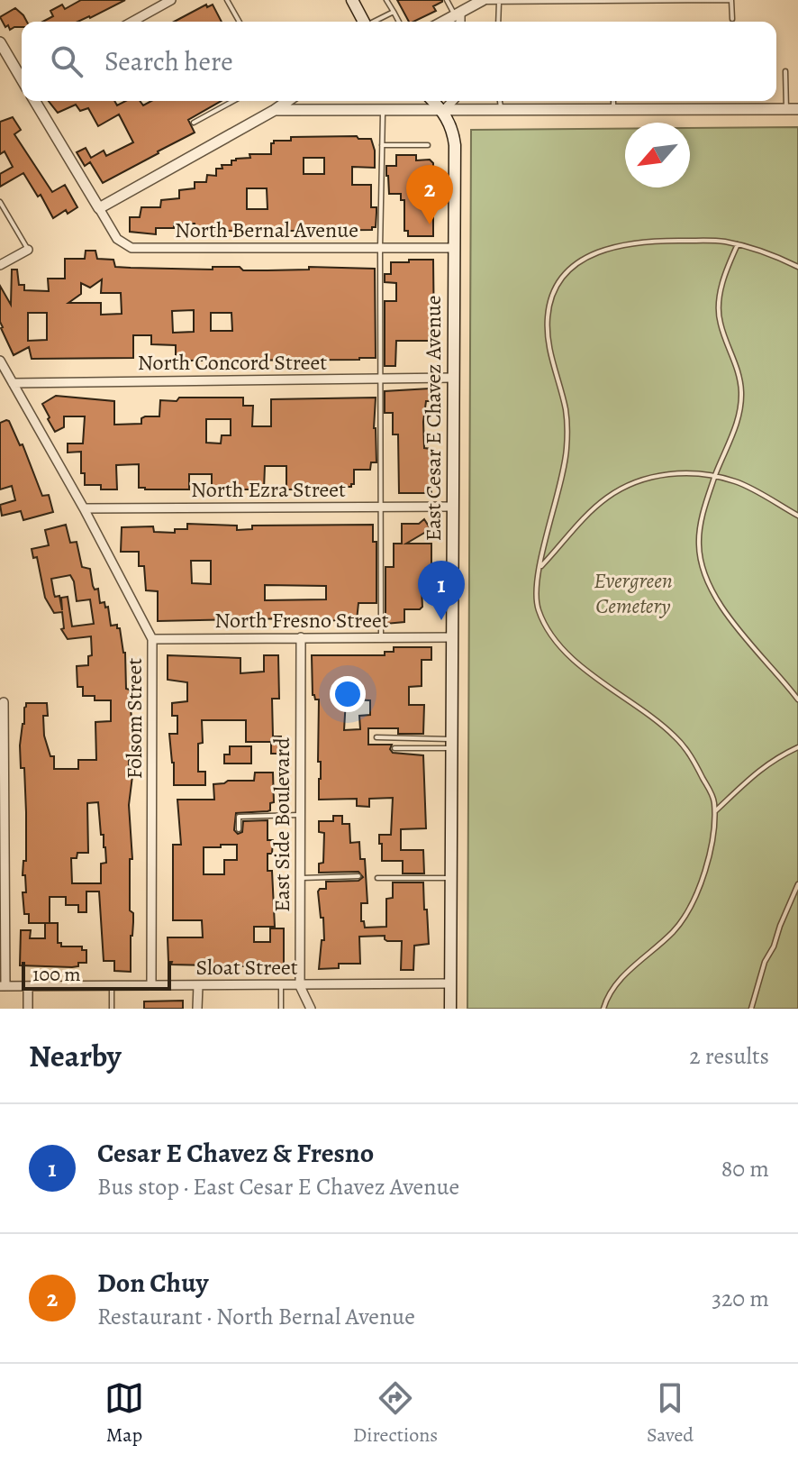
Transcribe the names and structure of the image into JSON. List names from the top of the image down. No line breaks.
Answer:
{"streets":{"main road":["East Cesar E Chavez Avenue"],"street":["North Bernal Avenue","North Concord Street","North Ezra Street","North Fresno Street","Folsom Street","East Side Boulevard","Sloat Street"]},"crossings":[["North Bernal Avenue","East Cesar E Chavez Avenue"],["North Concord Street","East Cesar E Chavez Avenue"],["North Concord Street","Folsom Street"],["East Cesar E Chavez Avenue","North Ezra Street"],["East Cesar E Chavez Avenue","North Fresno Street"],["East Cesar E Chavez Avenue","Sloat Street"],["North Ezra Street","Folsom Street"],["North Fresno Street","Folsom Street"],["North Fresno Street","East Side Boulevard"],["Folsom Street","Sloat Street"],["East Side Boulevard","Sloat Street"]],"parks":["Evergreen Cemetery"],"scale_bar":"100 m","north":"bottom left","page":{"search":"Search here","pins":["2","1"],"scale":"100 m","heading":["Nearby","2 results"],"list":[{"mark":"1","name":"Cesar E Chavez & Fresno","note":"Bus stop · East Cesar E Chavez Avenue","value":"80 m"},{"mark":"2","name":"Don Chuy","note":"Restaurant · North Bernal Avenue","value":"320 m"}],"nav":["Map","Directions","Saved"]}}
